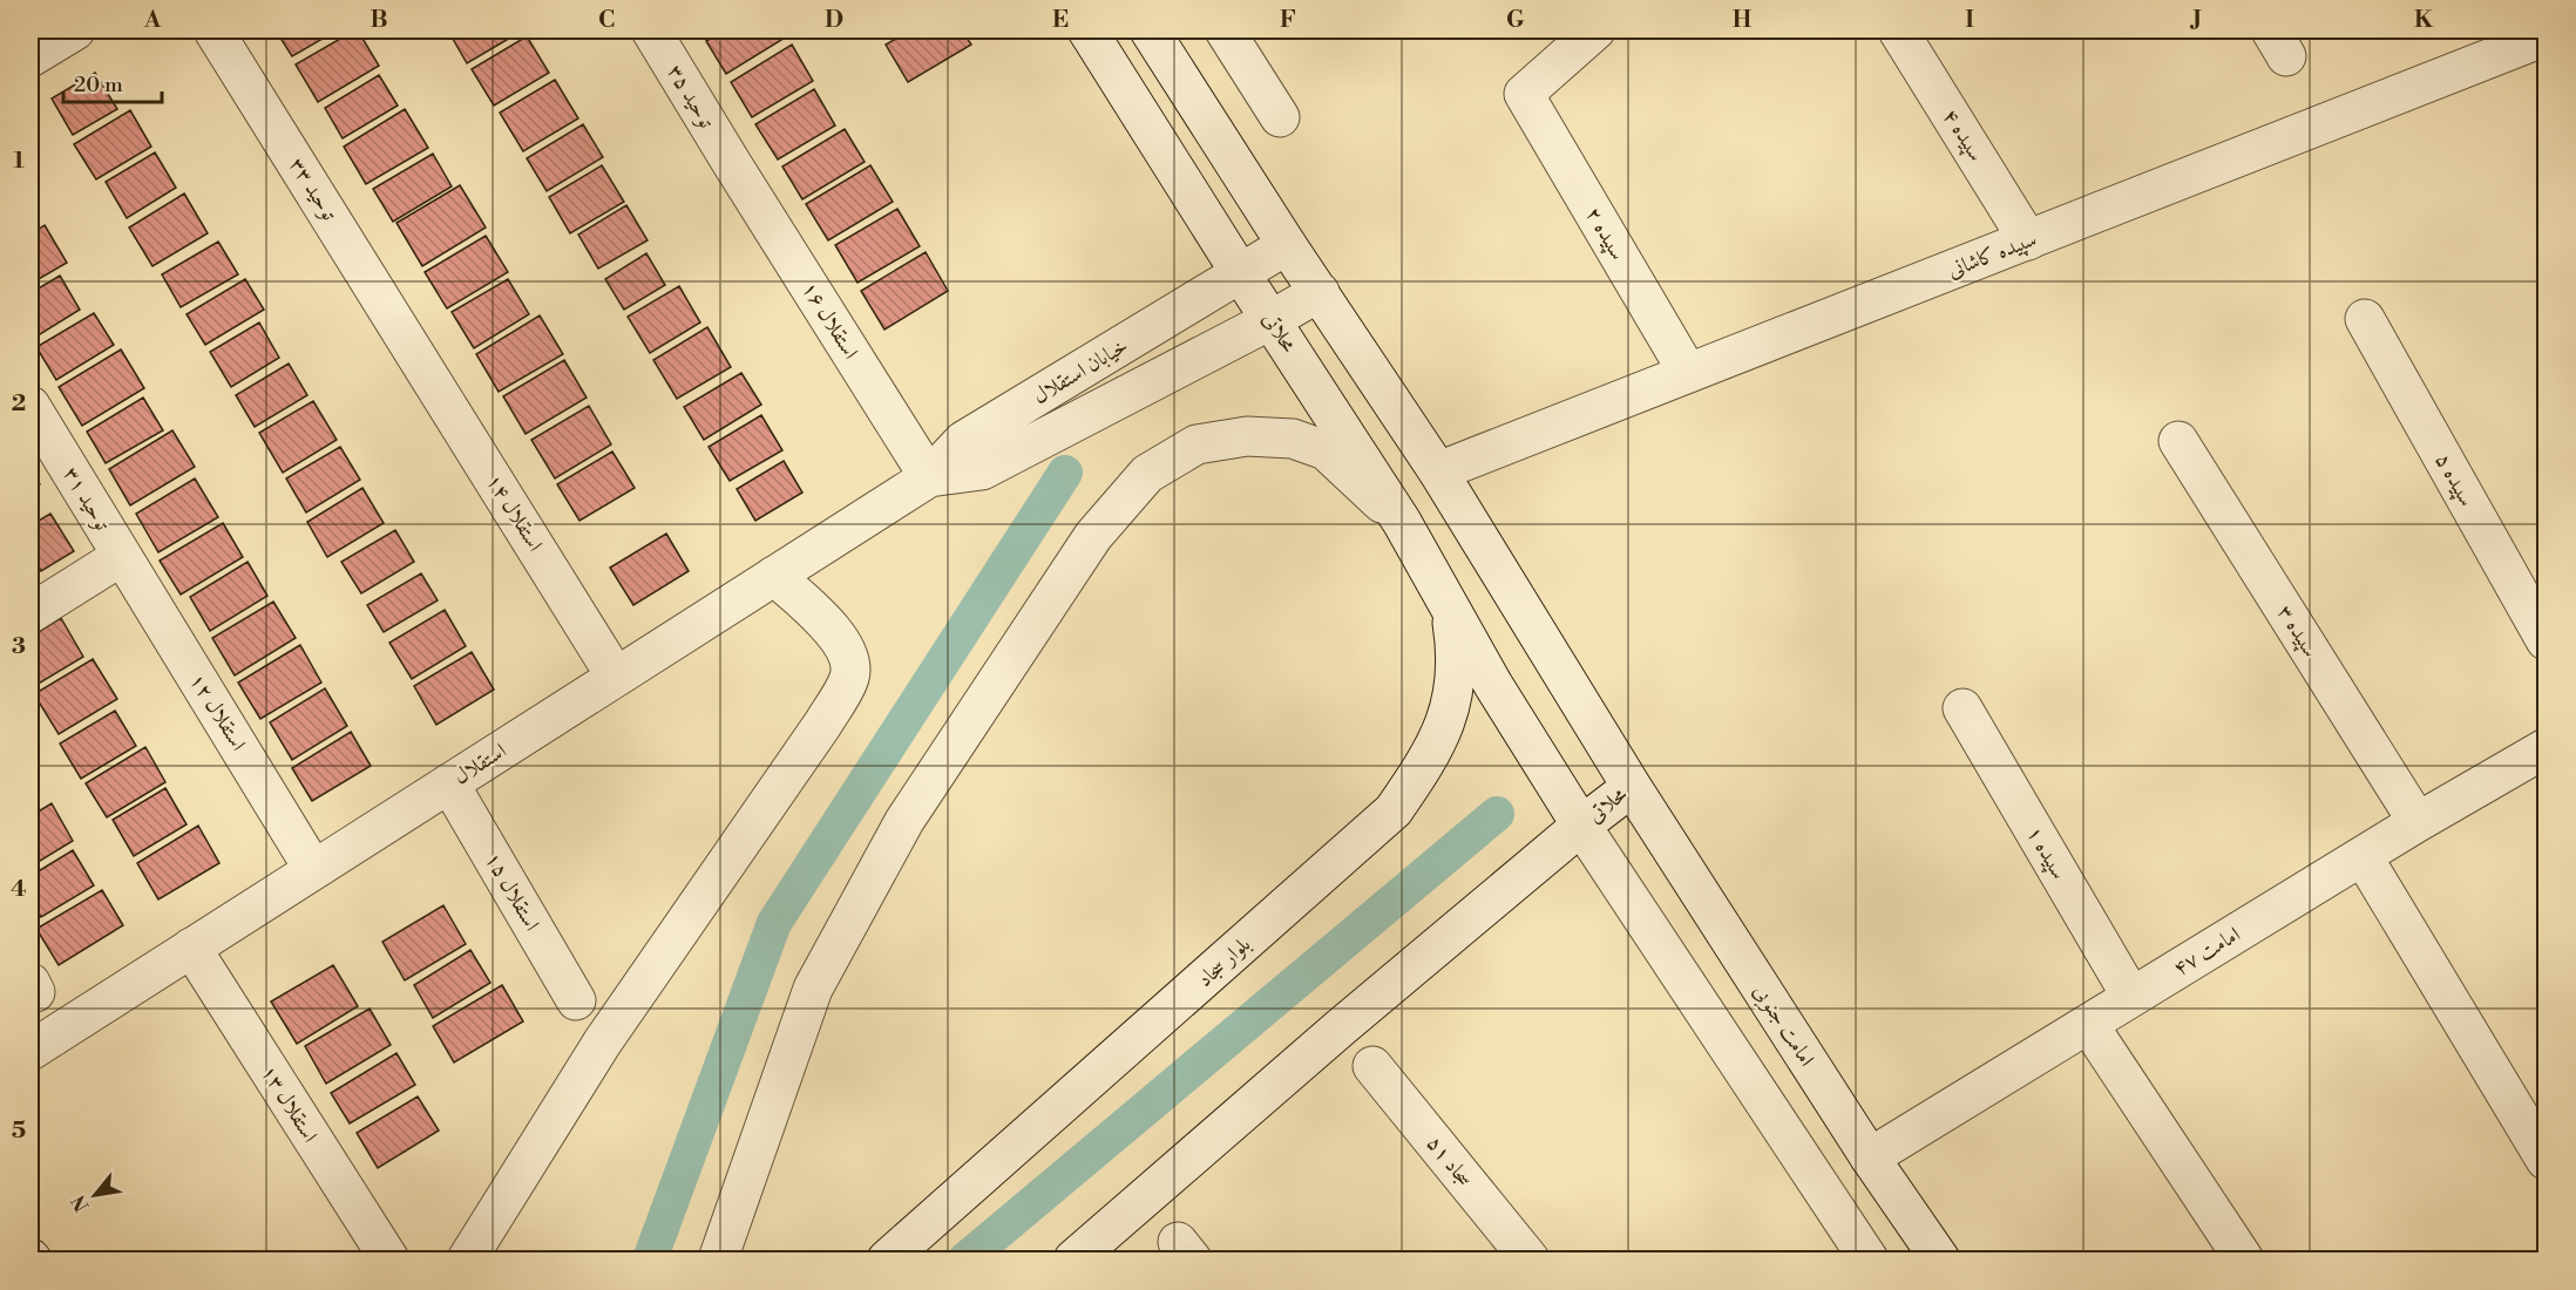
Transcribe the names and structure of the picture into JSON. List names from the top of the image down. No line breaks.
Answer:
{"streets":{"street":["توحید ۳۵","سپیده ۴","توحید ۳۳","سپیده ۲","سپیده کاشانی","استقلال ۱۶","محلاتی","خیابان استقلال","سپیده ۵","توحید ۳۱","استقلال ۱۴","سپیده ۳","استقلال ۱۲","استقلال","سپیده ۱","استقلال ۱۵","امامت ۴۷","بلوار سجاد","امامت جنوبی","استقلال ۱۳","سجاد ۵۱"]},"crossings":[["توحید ۳۵","استقلال ۱۶"],["سپیده ۴","سپیده کاشانی"],["توحید ۳۳","استقلال ۱۴"],["سپیده ۲","سپیده کاشانی"],["سپیده کاشانی","محلاتی"],["استقلال ۱۶","خیابان استقلال"],["استقلال ۱۶","استقلال"],["محلاتی","خیابان استقلال"],["محلاتی","بلوار سجاد"],["محلاتی","امامت جنوبی"],["خیابان استقلال","استقلال"],["توحید ۳۱","استقلال ۱۲"],["استقلال ۱۴","استقلال"],["سپیده ۳","امامت ۴۷"],["استقلال ۱۲","استقلال"],["استقلال","استقلال ۱۵"],["استقلال","استقلال ۱۳"],["سپیده ۱","امامت ۴۷"],["امامت ۴۷","امامت جنوبی"]],"scale_bar":"20 m","north":"bottom left","grid":{"columns":["A","B","C","D","E","F","G","H","I","J","K"],"rows":["1","2","3","4","5"]}}
